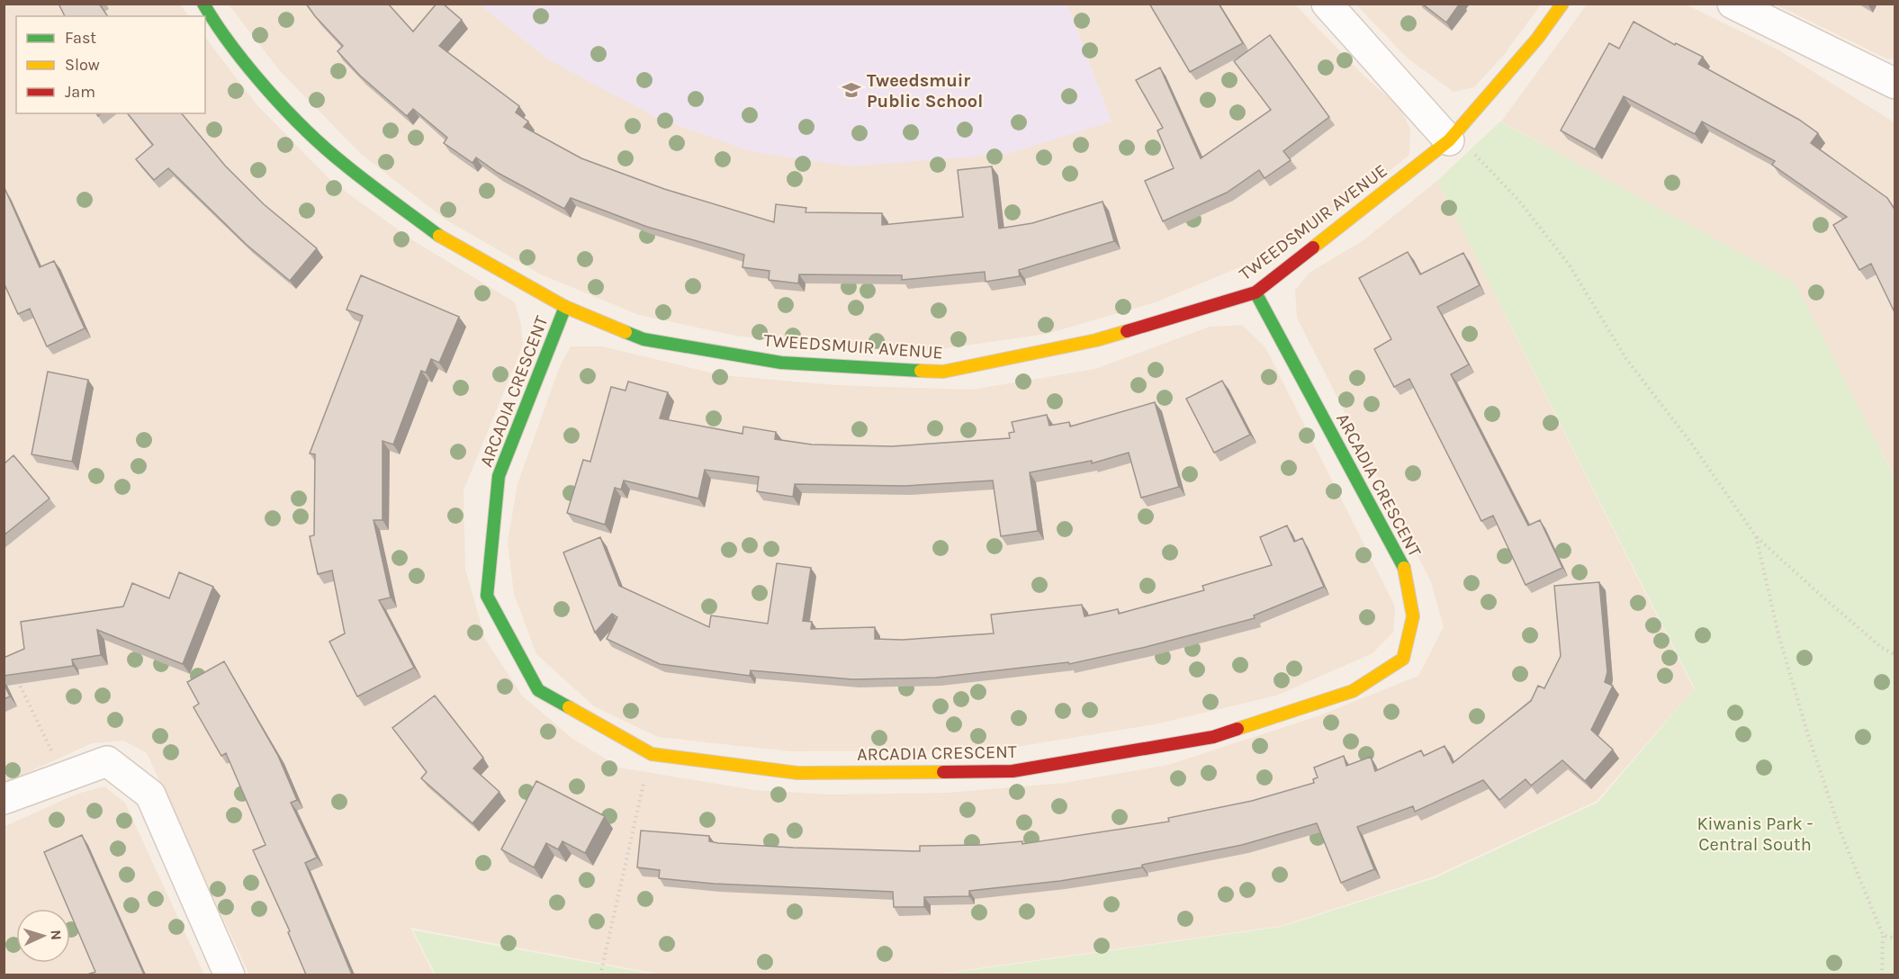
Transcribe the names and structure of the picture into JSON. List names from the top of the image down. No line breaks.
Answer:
{"streets":{"street":["TWEEDSMUIR AVENUE","ARCADIA CRESCENT"]},"crossings":[["TWEEDSMUIR AVENUE","ARCADIA CRESCENT"]],"parks":["Kiwanis Park - Central South"],"places":{"school or university":["Tweedsmuir Public School"]},"legend":["Fast","Slow","Jam"],"north":"right"}
